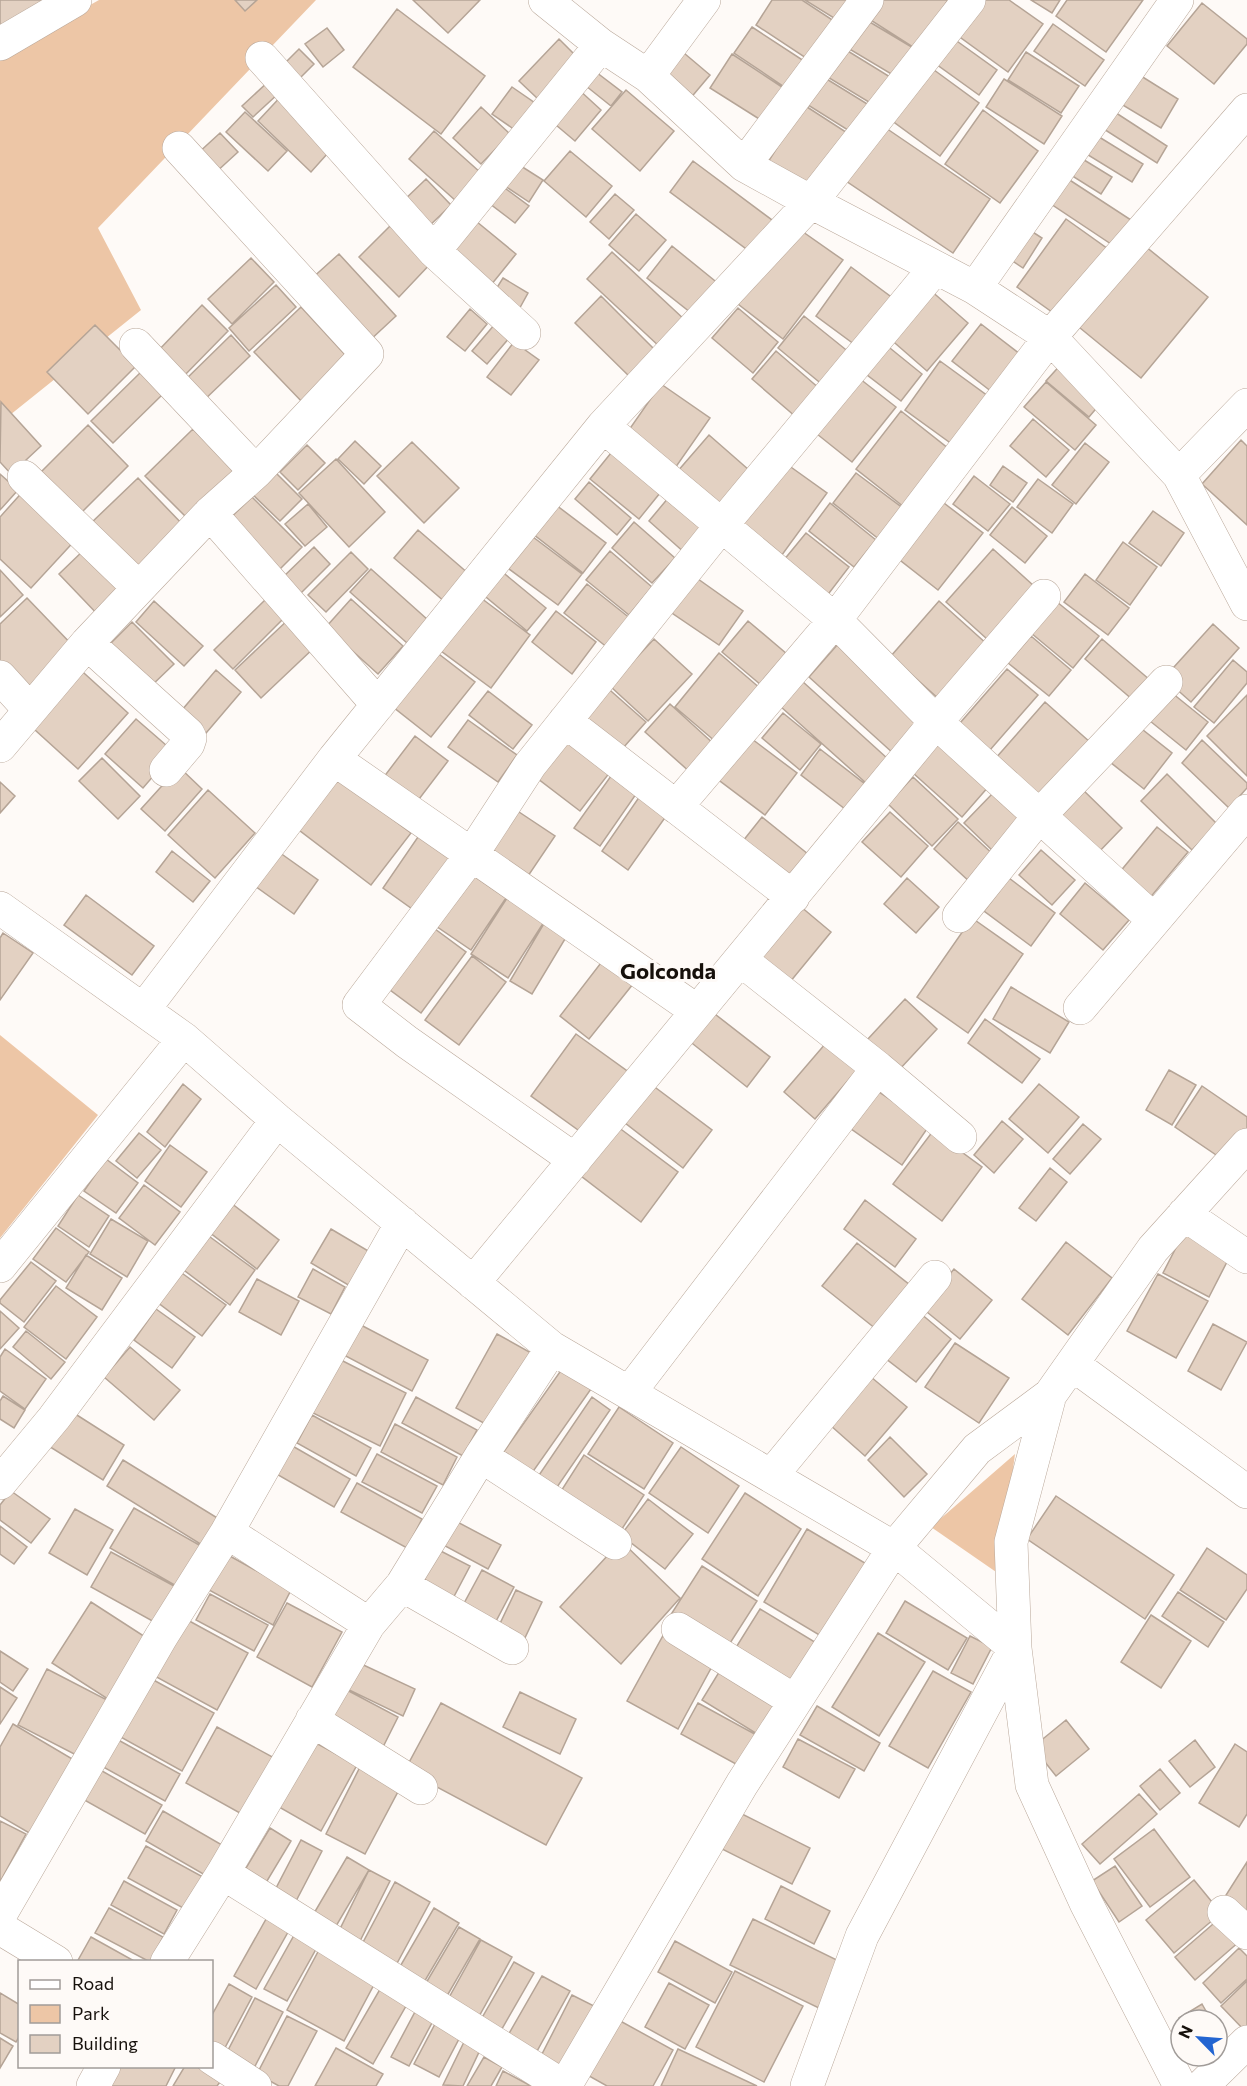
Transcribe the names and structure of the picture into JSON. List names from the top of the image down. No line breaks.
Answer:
{"districts":["Golconda"],"legend":["Road","Park","Building"],"north":"top left"}
